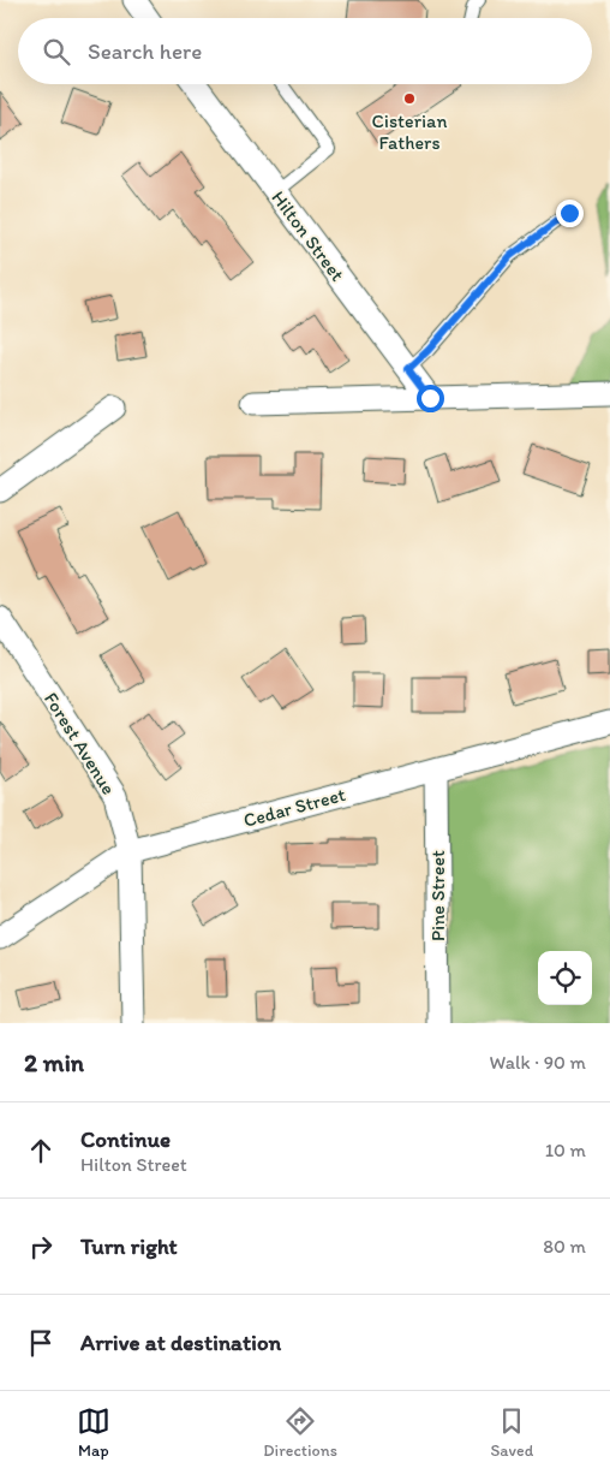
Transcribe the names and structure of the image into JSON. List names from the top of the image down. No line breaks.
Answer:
{"streets":{"street":["Hilton Street","Forest Avenue","Cedar Street","Pine Street"]},"crossings":[["Forest Avenue","Cedar Street"],["Cedar Street","Pine Street"]],"places":["Cisterian Fathers"],"page":{"search":"Search here","heading":["2 min","Walk · 90 m"],"list":[["Continue","Hilton Street","10 m"],["Turn right","80 m"],"Arrive at destination"],"nav":["Map","Directions","Saved"]}}
